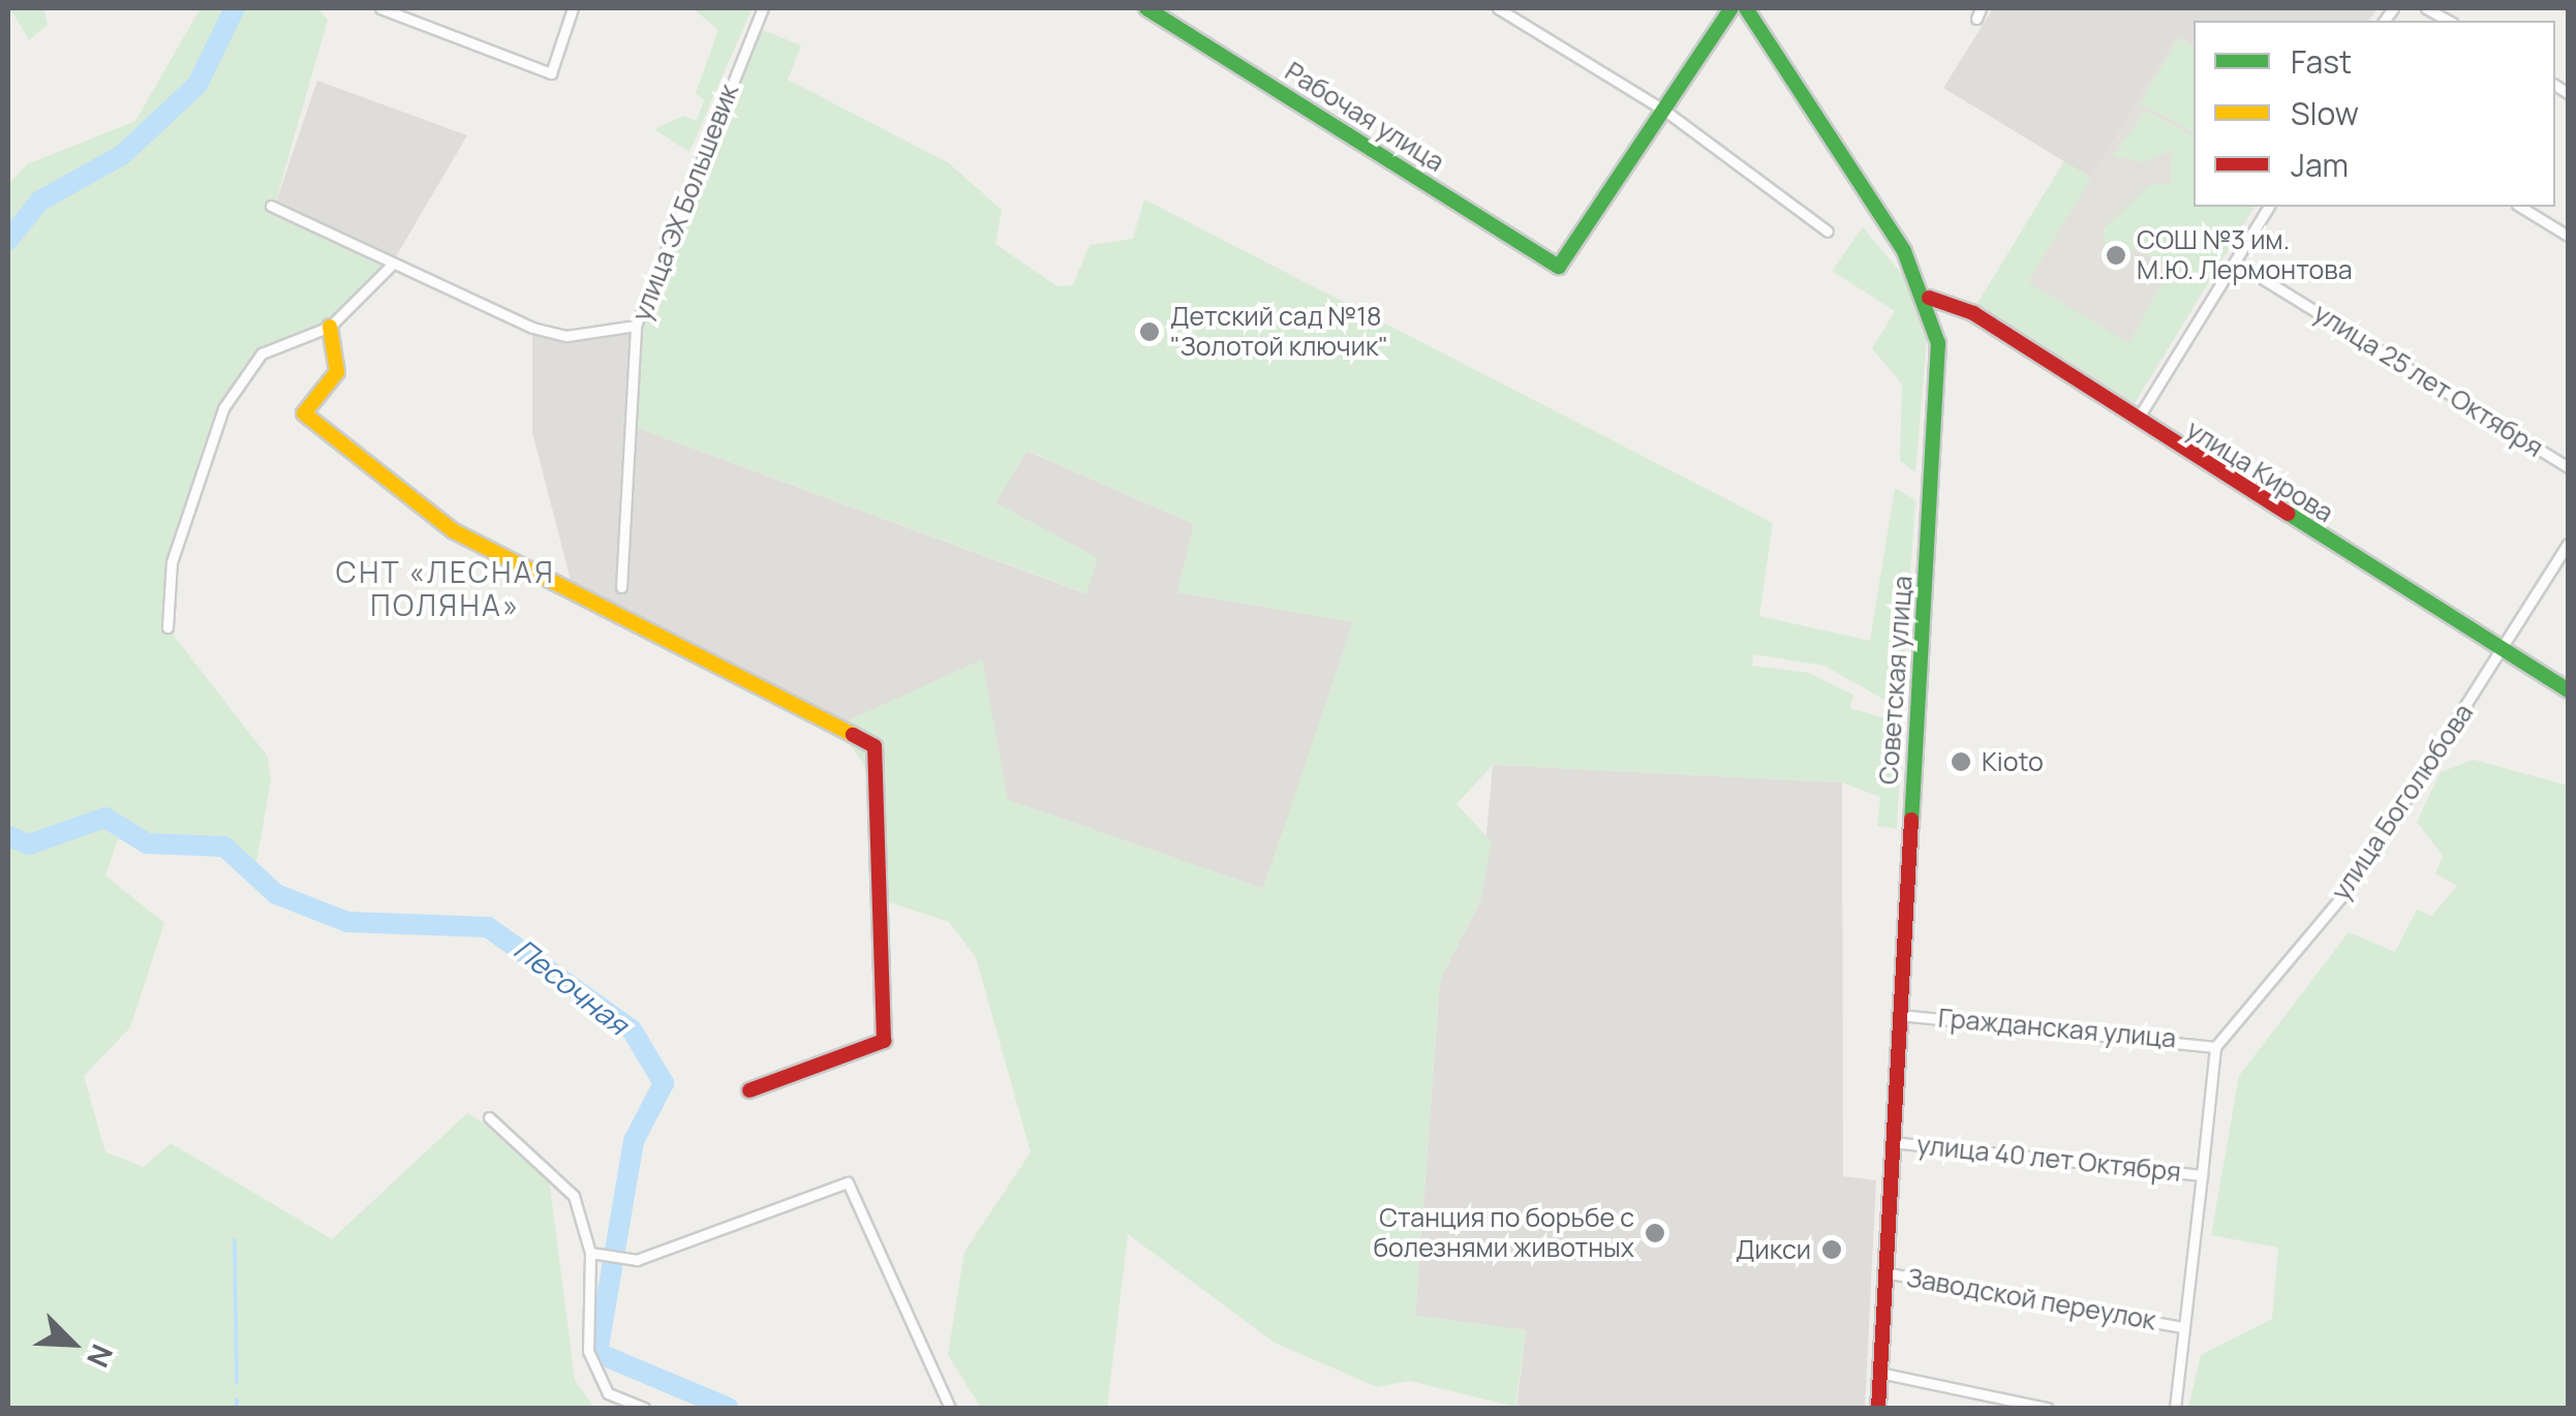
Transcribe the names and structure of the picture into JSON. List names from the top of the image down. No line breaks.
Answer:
{"streets":{"street":["Рабочая улица","улица ЭХ Большевик","улица 25 лет Октября","улица Кирова","Советская улица","улица Боголюбова","Гражданская улица","улица 40 лет Октября","Заводской переулок"]},"crossings":[["улица Кирова","Советская улица"],["улица Кирова","улица Боголюбова"],["Советская улица","Гражданская улица"],["Советская улица","улица 40 лет Октября"],["Советская улица","Заводской переулок"],["улица Боголюбова","Гражданская улица"],["улица Боголюбова","улица 40 лет Октября"],["Гражданская улица","улица 40 лет Октября"]],"districts":["СНТ «ЛЕСНАЯ ПОЛЯНА»"],"water":["Песочная"],"places":["СОШ №3 им. М.Ю. Лермонтова","Детский сад №18 \"Золотой ключик\"","Kioto","Станция по борьбе с болезнями животных","Дикси"],"legend":["Fast","Slow","Jam"],"north":"bottom right"}
